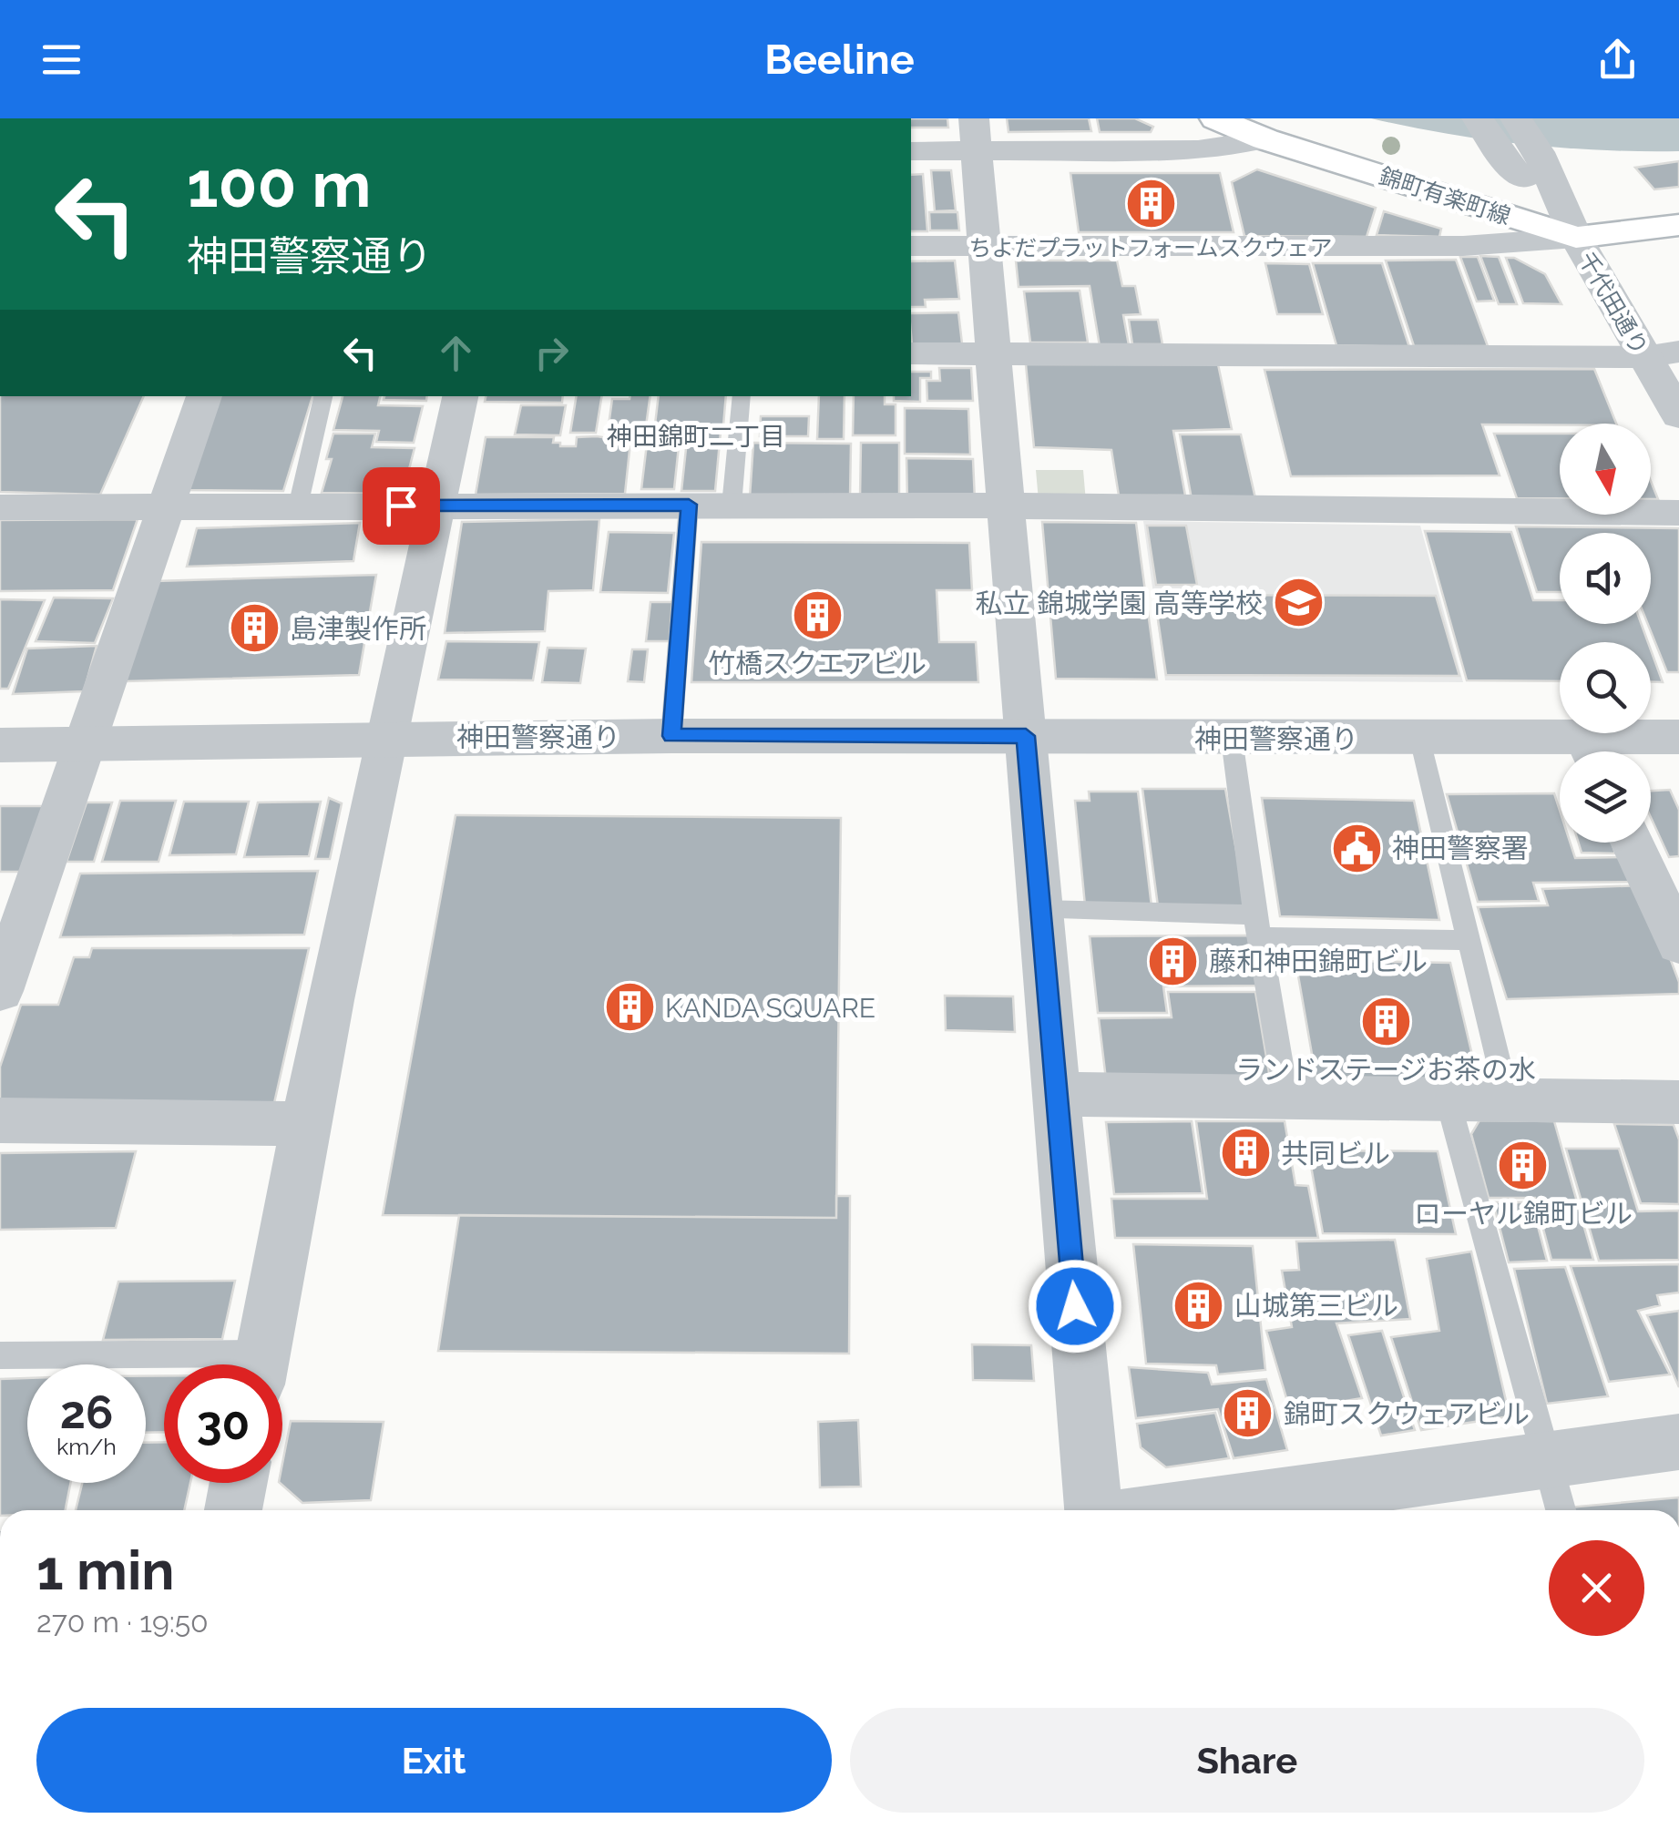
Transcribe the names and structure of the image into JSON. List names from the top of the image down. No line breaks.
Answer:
{"streets":{"main road":["錦町有楽町線"],"street":["千代田通り","神田警察通り"]},"crossings":[["錦町有楽町線","千代田通り"]],"districts":["神田錦町二丁目"],"places":{"building":["ちよだプラットフォームスクウェア","竹橋スクエアビル","島津製作所","藤和神田錦町ビル","KANDA SQUARE","ランドステージお茶の水","共同ビル","ローヤル錦町ビル","山城第三ビル","錦町スクウェアビル"],"school or university":["私立 錦城学園 高等学校"],"public building":["神田警察署"]},"north":"bottom","page":{"header":"Beeline","turn":["100 m","神田警察通り"],"speed":"26 km/h","limit":"30","heading":["1 min","270 m · 19:50"],"buttons":["Exit","Share"]}}
